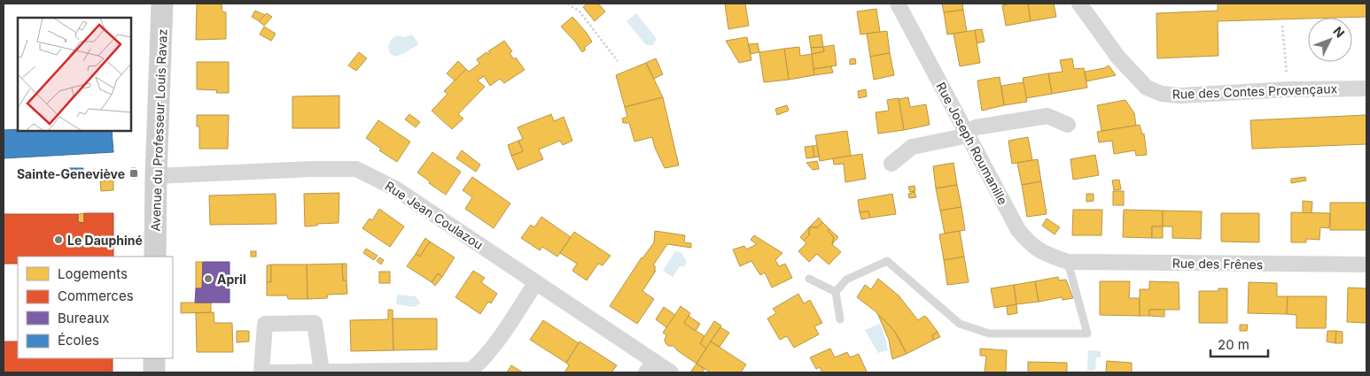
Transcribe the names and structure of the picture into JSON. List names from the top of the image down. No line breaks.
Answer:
{"streets":{"street":["Rue des Contes Provençaux","Avenue du Professeur Louis Ravaz","Rue Joseph Roumanille","Rue Jean Coulazou","Rue des Frênes"]},"crossings":[["Avenue du Professeur Louis Ravaz","Rue Jean Coulazou"],["Rue Joseph Roumanille","Rue des Frênes"]],"places":{"transit":["Sainte-Geneviève"],"other":["Le Dauphiné","April"]},"legend":["Logements","Commerces","Bureaux","Écoles"],"scale_bar":"20 m","north":"top right"}
